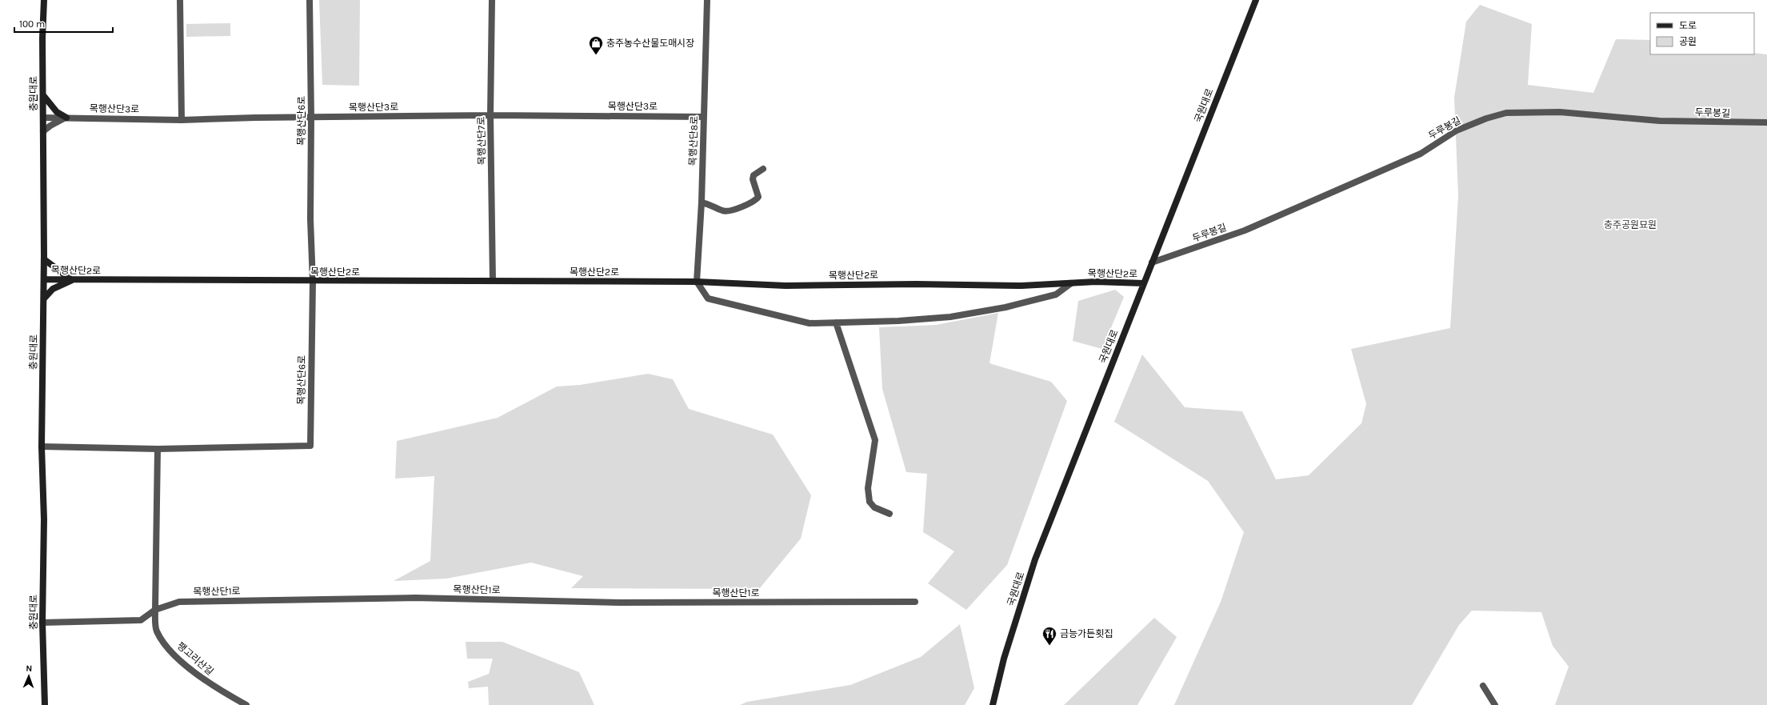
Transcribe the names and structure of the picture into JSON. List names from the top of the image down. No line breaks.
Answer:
{"streets":{"street":["충원대로","국원대로","목행산단3로","두루봉길","목행산단6로","목행산단7로","목행산단8로","목행산단2로","목행산단1로","팽고리산길"]},"crossings":[["충원대로","목행산단3로"],["충원대로","목행산단2로"],["충원대로","목행산단1로"],["국원대로","두루봉길"],["국원대로","목행산단2로"],["목행산단3로","목행산단6로"],["목행산단3로","목행산단7로"],["목행산단3로","목행산단8로"],["목행산단6로","목행산단2로"],["목행산단7로","목행산단2로"],["목행산단8로","목행산단2로"],["목행산단1로","팽고리산길"]],"parks":["충주공원묘원"],"places":{"shop":["충주농수산물도매시장"],"restaurant":["금능가든횟집"]},"legend":["도로","공원"],"scale_bar":"100 m","north":"top"}
